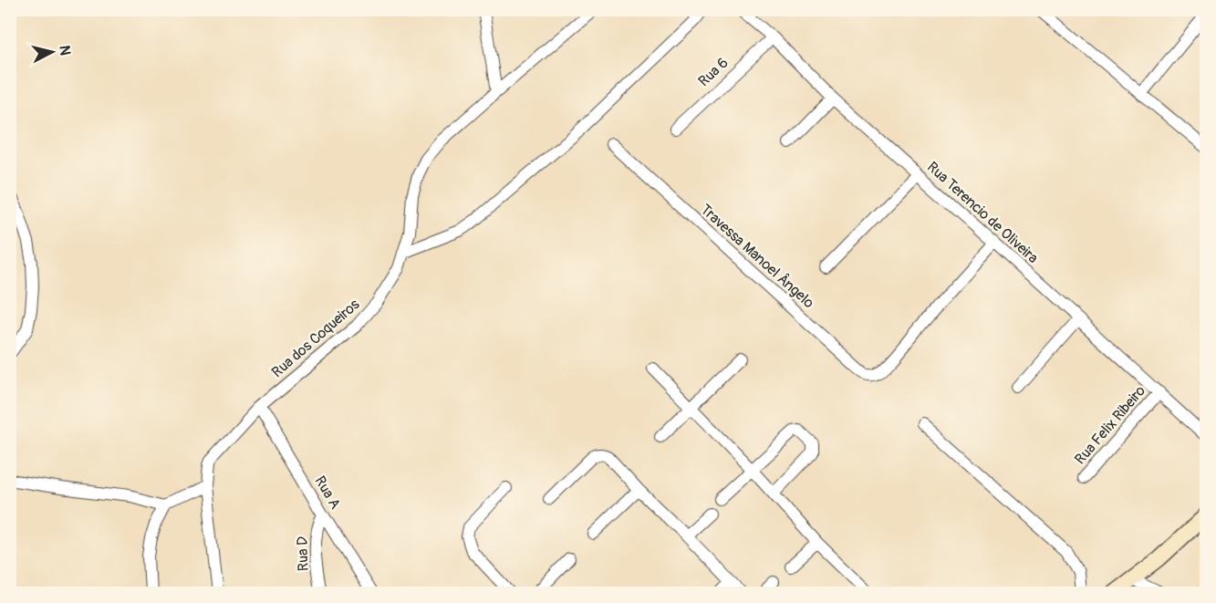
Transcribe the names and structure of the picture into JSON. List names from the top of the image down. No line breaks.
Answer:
{"streets":{"street":["Rua 6","Rua Terencio de Oliveira","Travessa Manoel Ângelo","Rua dos Coqueiros","Rua Felix Ribeiro","Rua A","Rua D"]},"crossings":[["Rua 6","Rua Terencio de Oliveira"],["Rua Terencio de Oliveira","Travessa Manoel Ângelo"],["Rua Terencio de Oliveira","Rua Felix Ribeiro"],["Rua dos Coqueiros","Rua A"],["Rua A","Rua D"]],"north":"right"}
